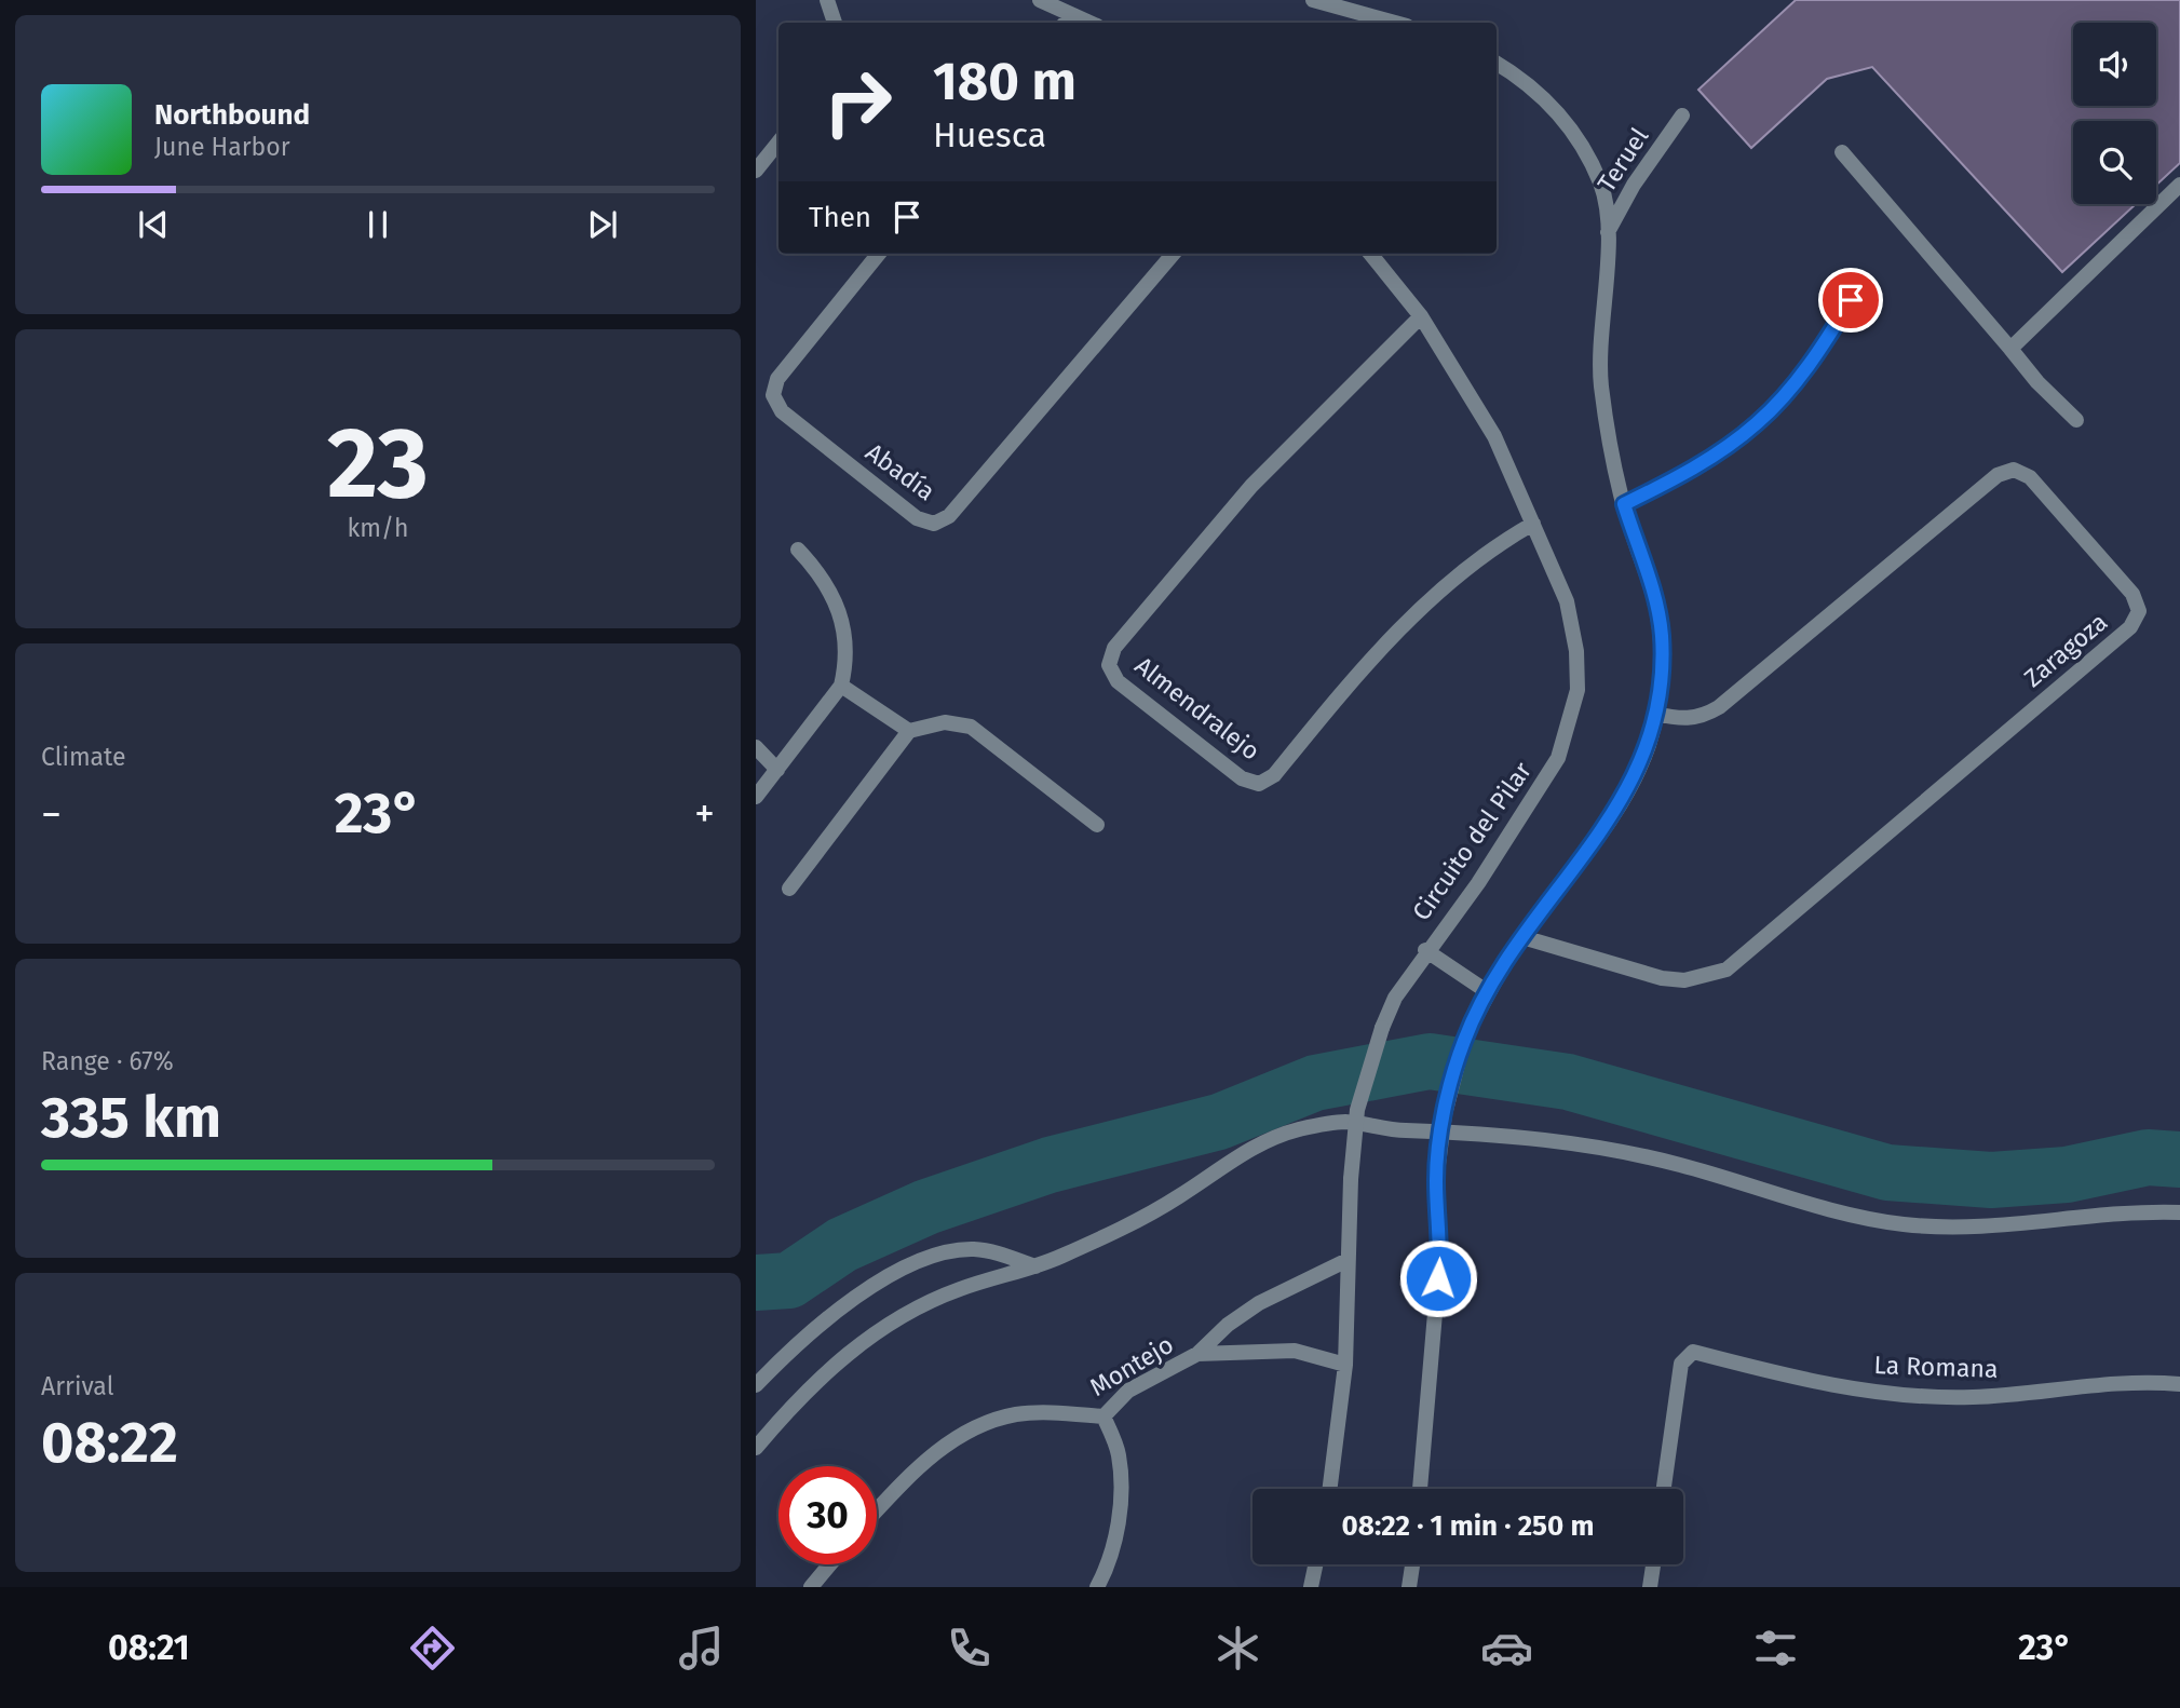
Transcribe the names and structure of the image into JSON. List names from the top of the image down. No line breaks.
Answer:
{"streets":{"street":["Teruel","Abadía","Zaragoza","Almendralejo","Circuito del Pilar","Montejo","La Romana"]},"crossings":[["Almendralejo","Circuito del Pilar"],["Circuito del Pilar","Montejo"]],"page":{"turn":["180 m","Huesca"],"song":["Northbound","June Harbor"],"then":"Then","tile":[["23","km/h"],"Climate",["Range · 67%","335 km"],["Arrival","08:22"]],"heat":["−","23°","+"],"limit":"30","trip":"08:22 · 1 min · 250 m","tabs":["08:21","23°"]}}
